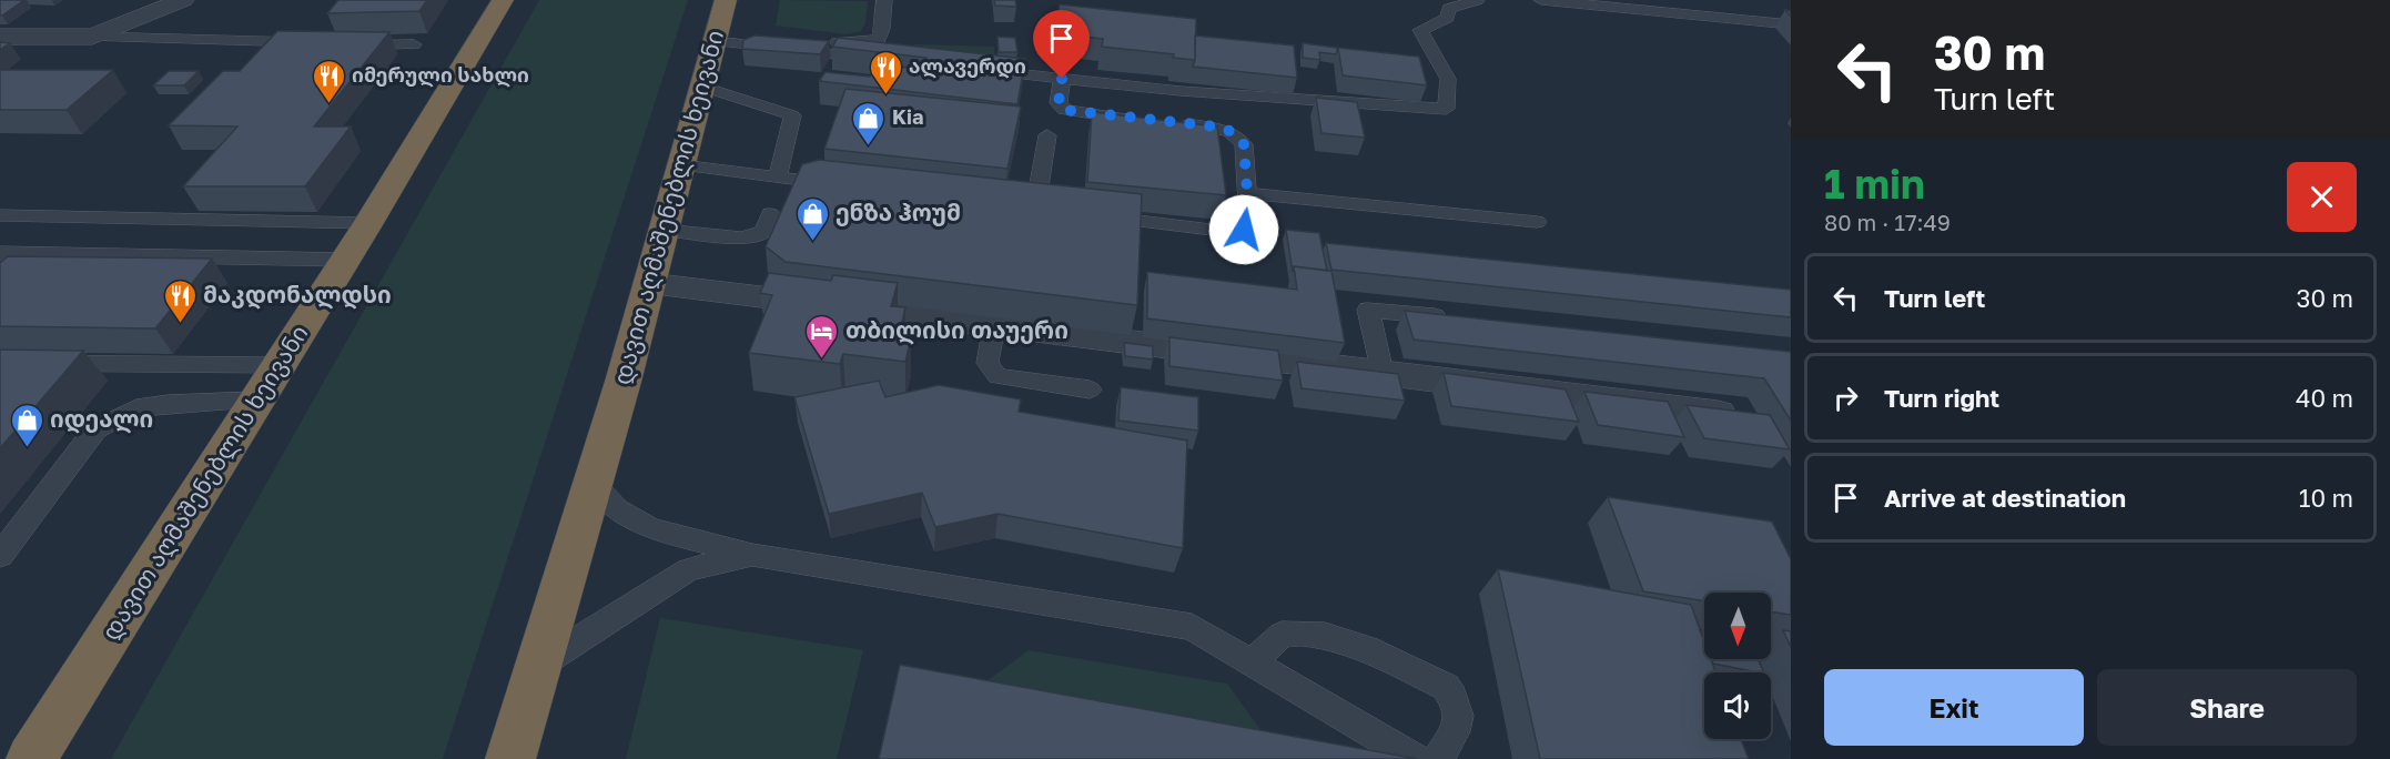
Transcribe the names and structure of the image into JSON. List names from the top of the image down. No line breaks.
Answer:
{"streets":{"highway":["დავით აღმაშენებლის ხეივანი"]},"places":{"restaurant":["ალავერდი","იმერული სახლი","მაკდონალდსი"],"shop":["Kia","ენზა ჰოუმ","იდეალი"],"hotel":["თბილისი თაუერი"]},"north":"bottom","page":{"turn":["30 m","Turn left"],"heading":["1 min","80 m · 17:49"],"list":[{"name":"Turn left","value":"30 m"},{"name":"Turn right","value":"40 m"},{"name":"Arrive at destination","value":"10 m"}],"buttons":["Exit","Share"]}}
